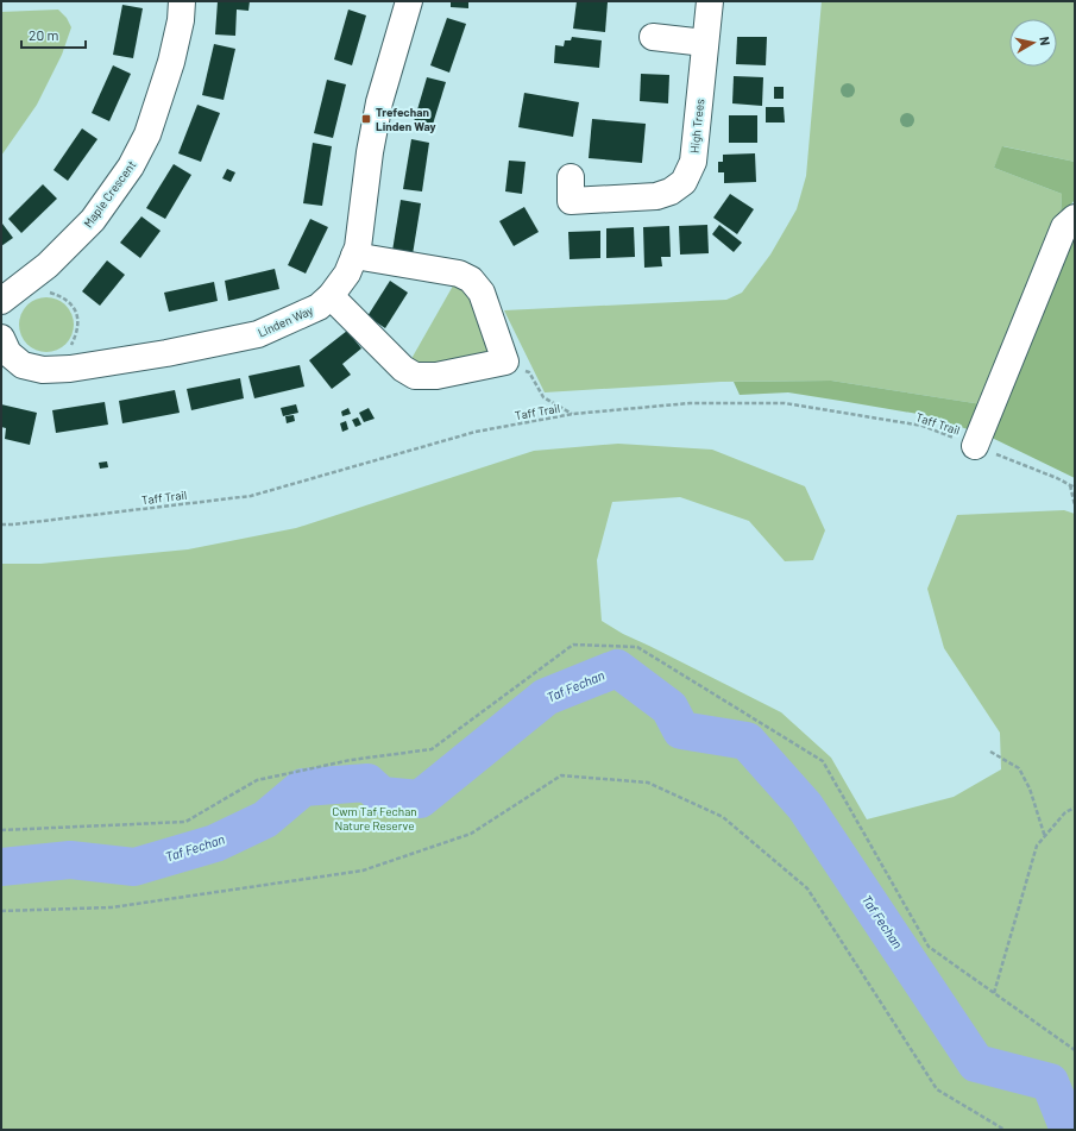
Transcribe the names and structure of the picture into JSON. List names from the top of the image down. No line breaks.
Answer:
{"streets":{"street":["High Trees","Maple Crescent","Linden Way"],"path":["Taff Trail"]},"water":["Taf Fechan"],"parks":["Cwm Taf Fechan Nature Reserve"],"places":{"transit":["Trefechan Linden Way"]},"scale_bar":"20 m","north":"right"}
